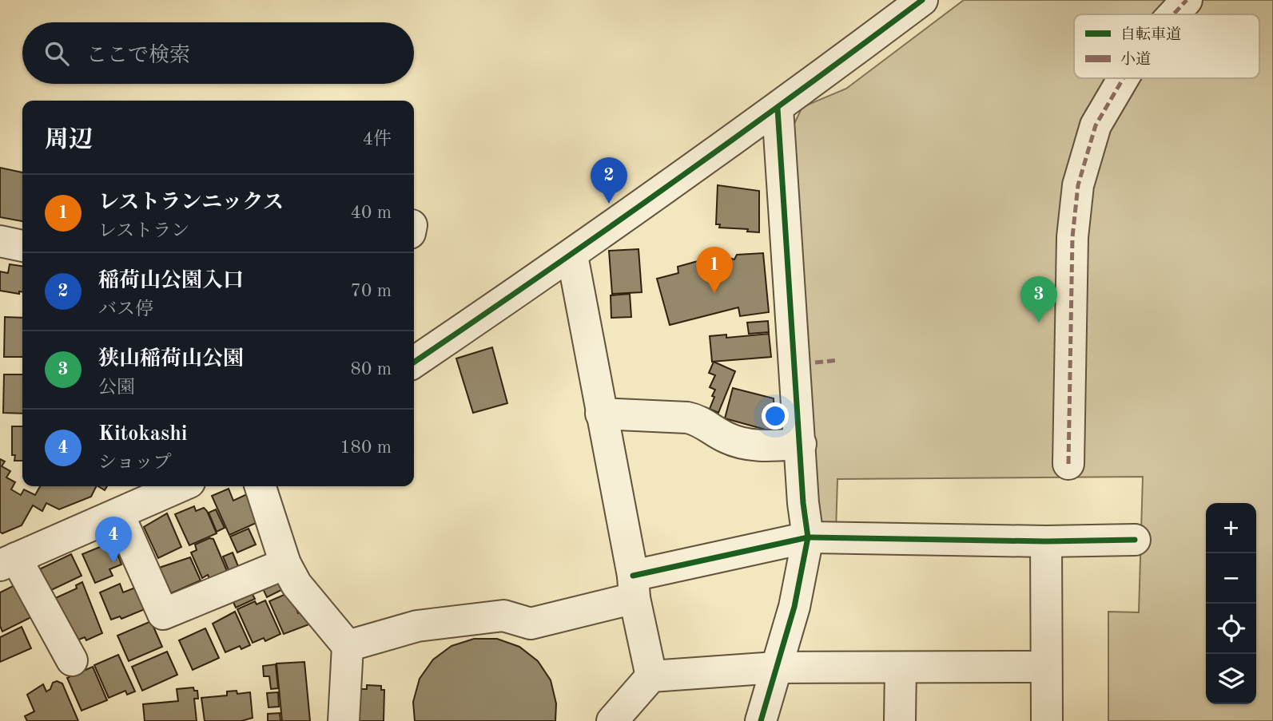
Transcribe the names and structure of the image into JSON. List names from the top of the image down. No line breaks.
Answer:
{"legend":["自転車道","小道"],"page":{"search":"ここで検索","heading":["周辺","4件"],"pins":["2","1","3","4"],"list":[{"mark":"1","name":"レストランニックス","note":"レストラン","value":"40 m"},{"mark":"2","name":"稲荷山公園入口","note":"バス停","value":"70 m"},{"mark":"3","name":"狭山稲荷山公園","note":"公園","value":"80 m"},{"mark":"4","name":"Kitokashi","note":"ショップ","value":"180 m"}],"map_buttons":["+","−"]}}
